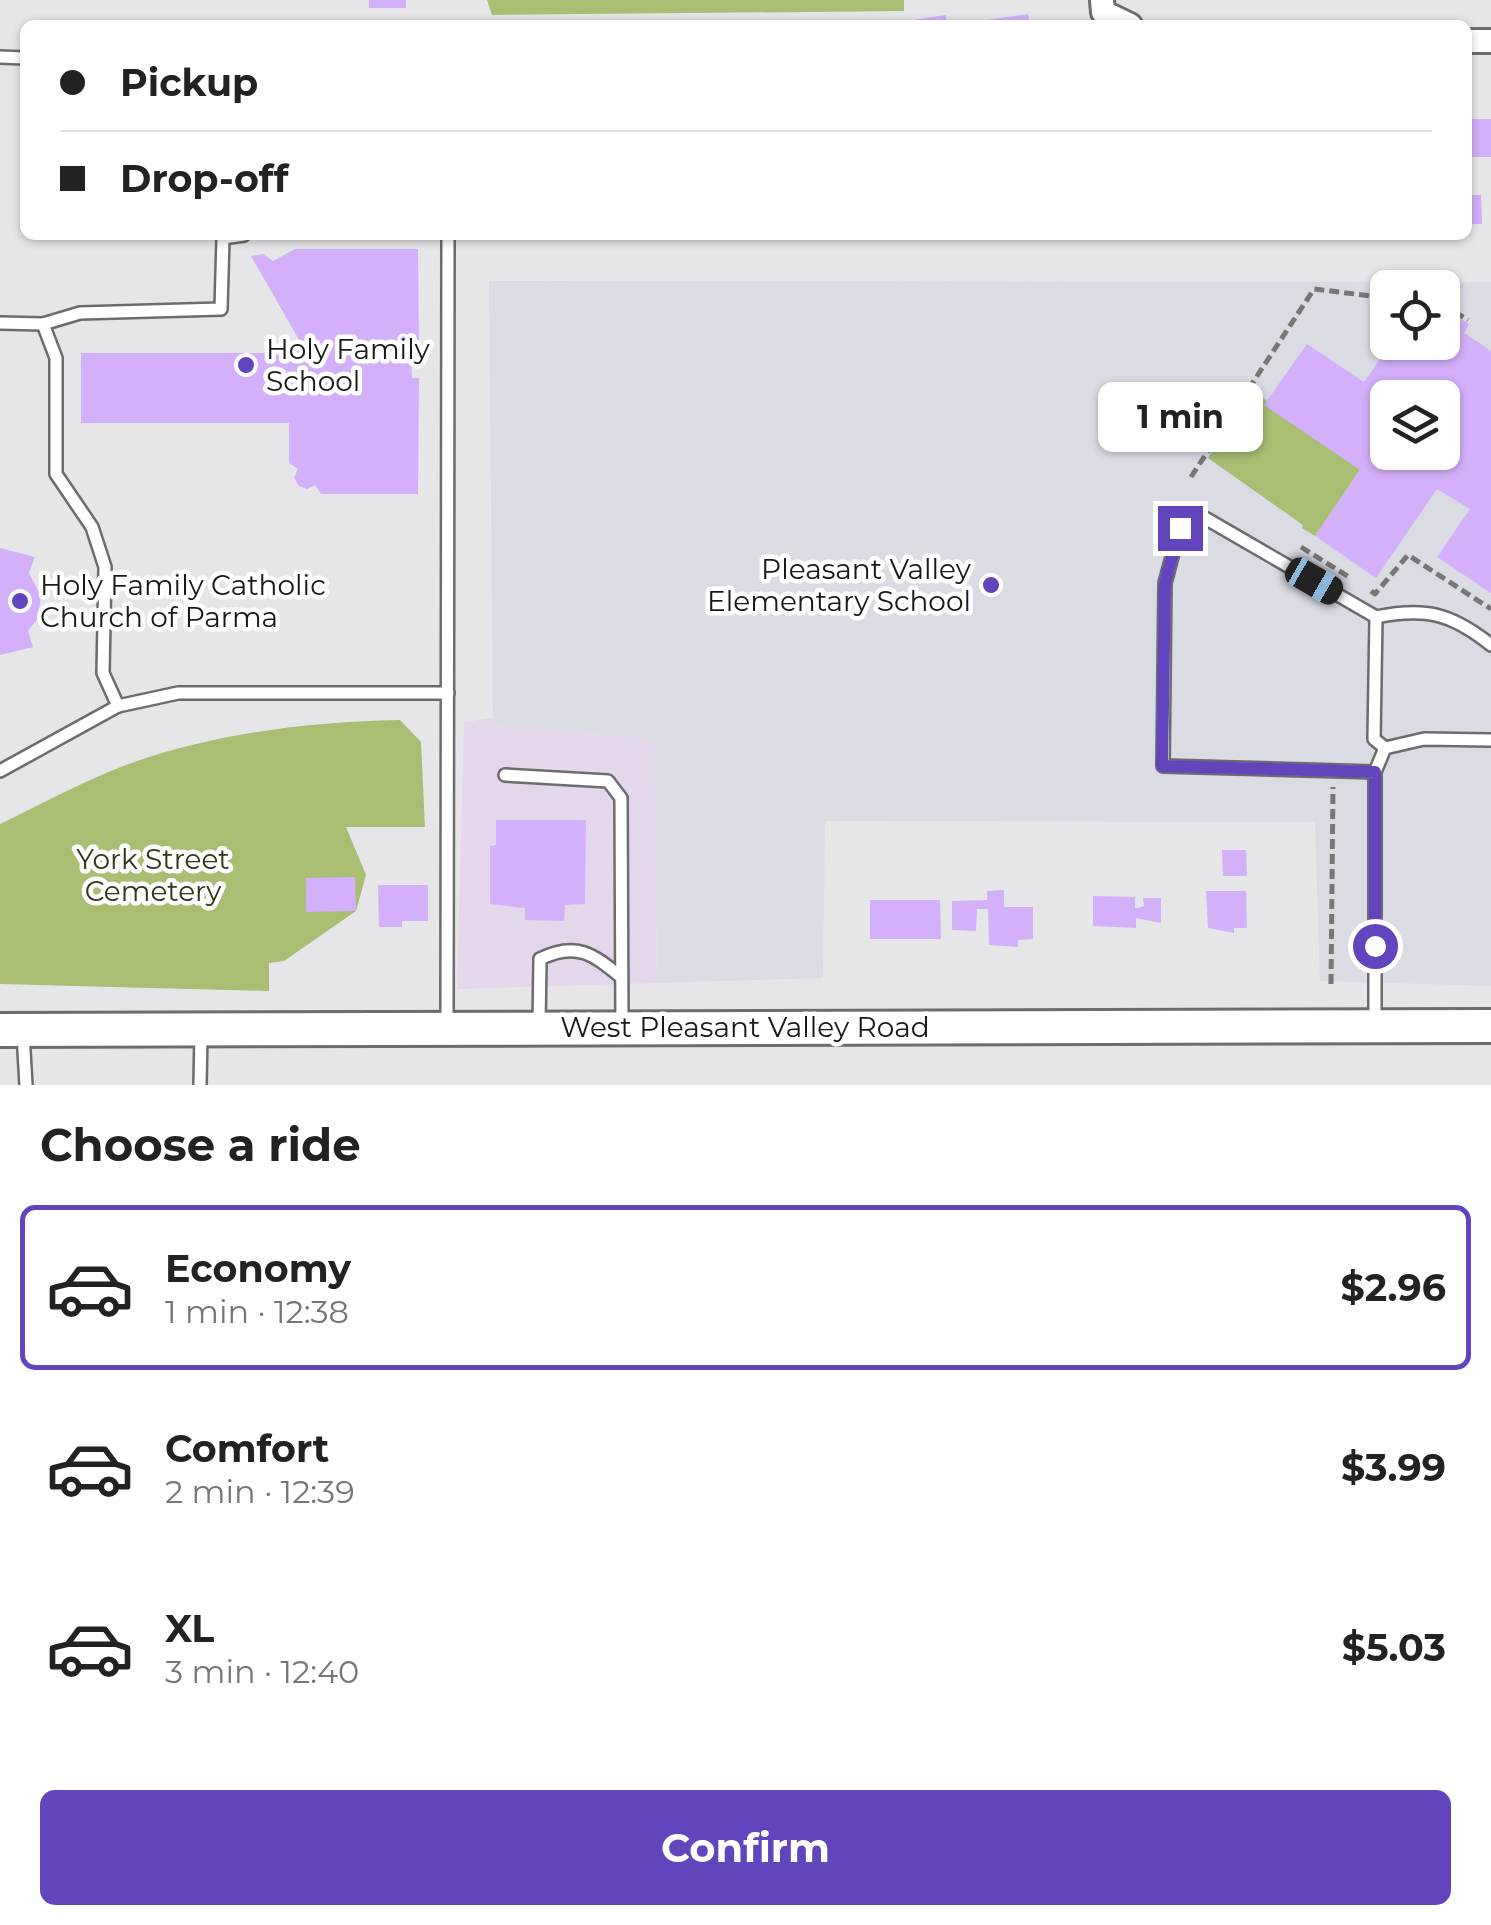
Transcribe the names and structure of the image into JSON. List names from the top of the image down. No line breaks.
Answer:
{"streets":{"main road":["West Pleasant Valley Road"]},"parks":["York Street Cemetery"],"places":["Holy Family School","Pleasant Valley Elementary School","Holy Family Catholic Church of Parma"],"page":{"banner":["Pickup","Drop-off"],"bubble":"1 min","heading":"Choose a ride","list":[{"name":"Economy","note":"1 min · 12:38","value":"$2.96"},{"name":"Comfort","note":"2 min · 12:39","value":"$3.99"},{"name":"XL","note":"3 min · 12:40","value":"$5.03"}],"buttons":"Confirm"}}
